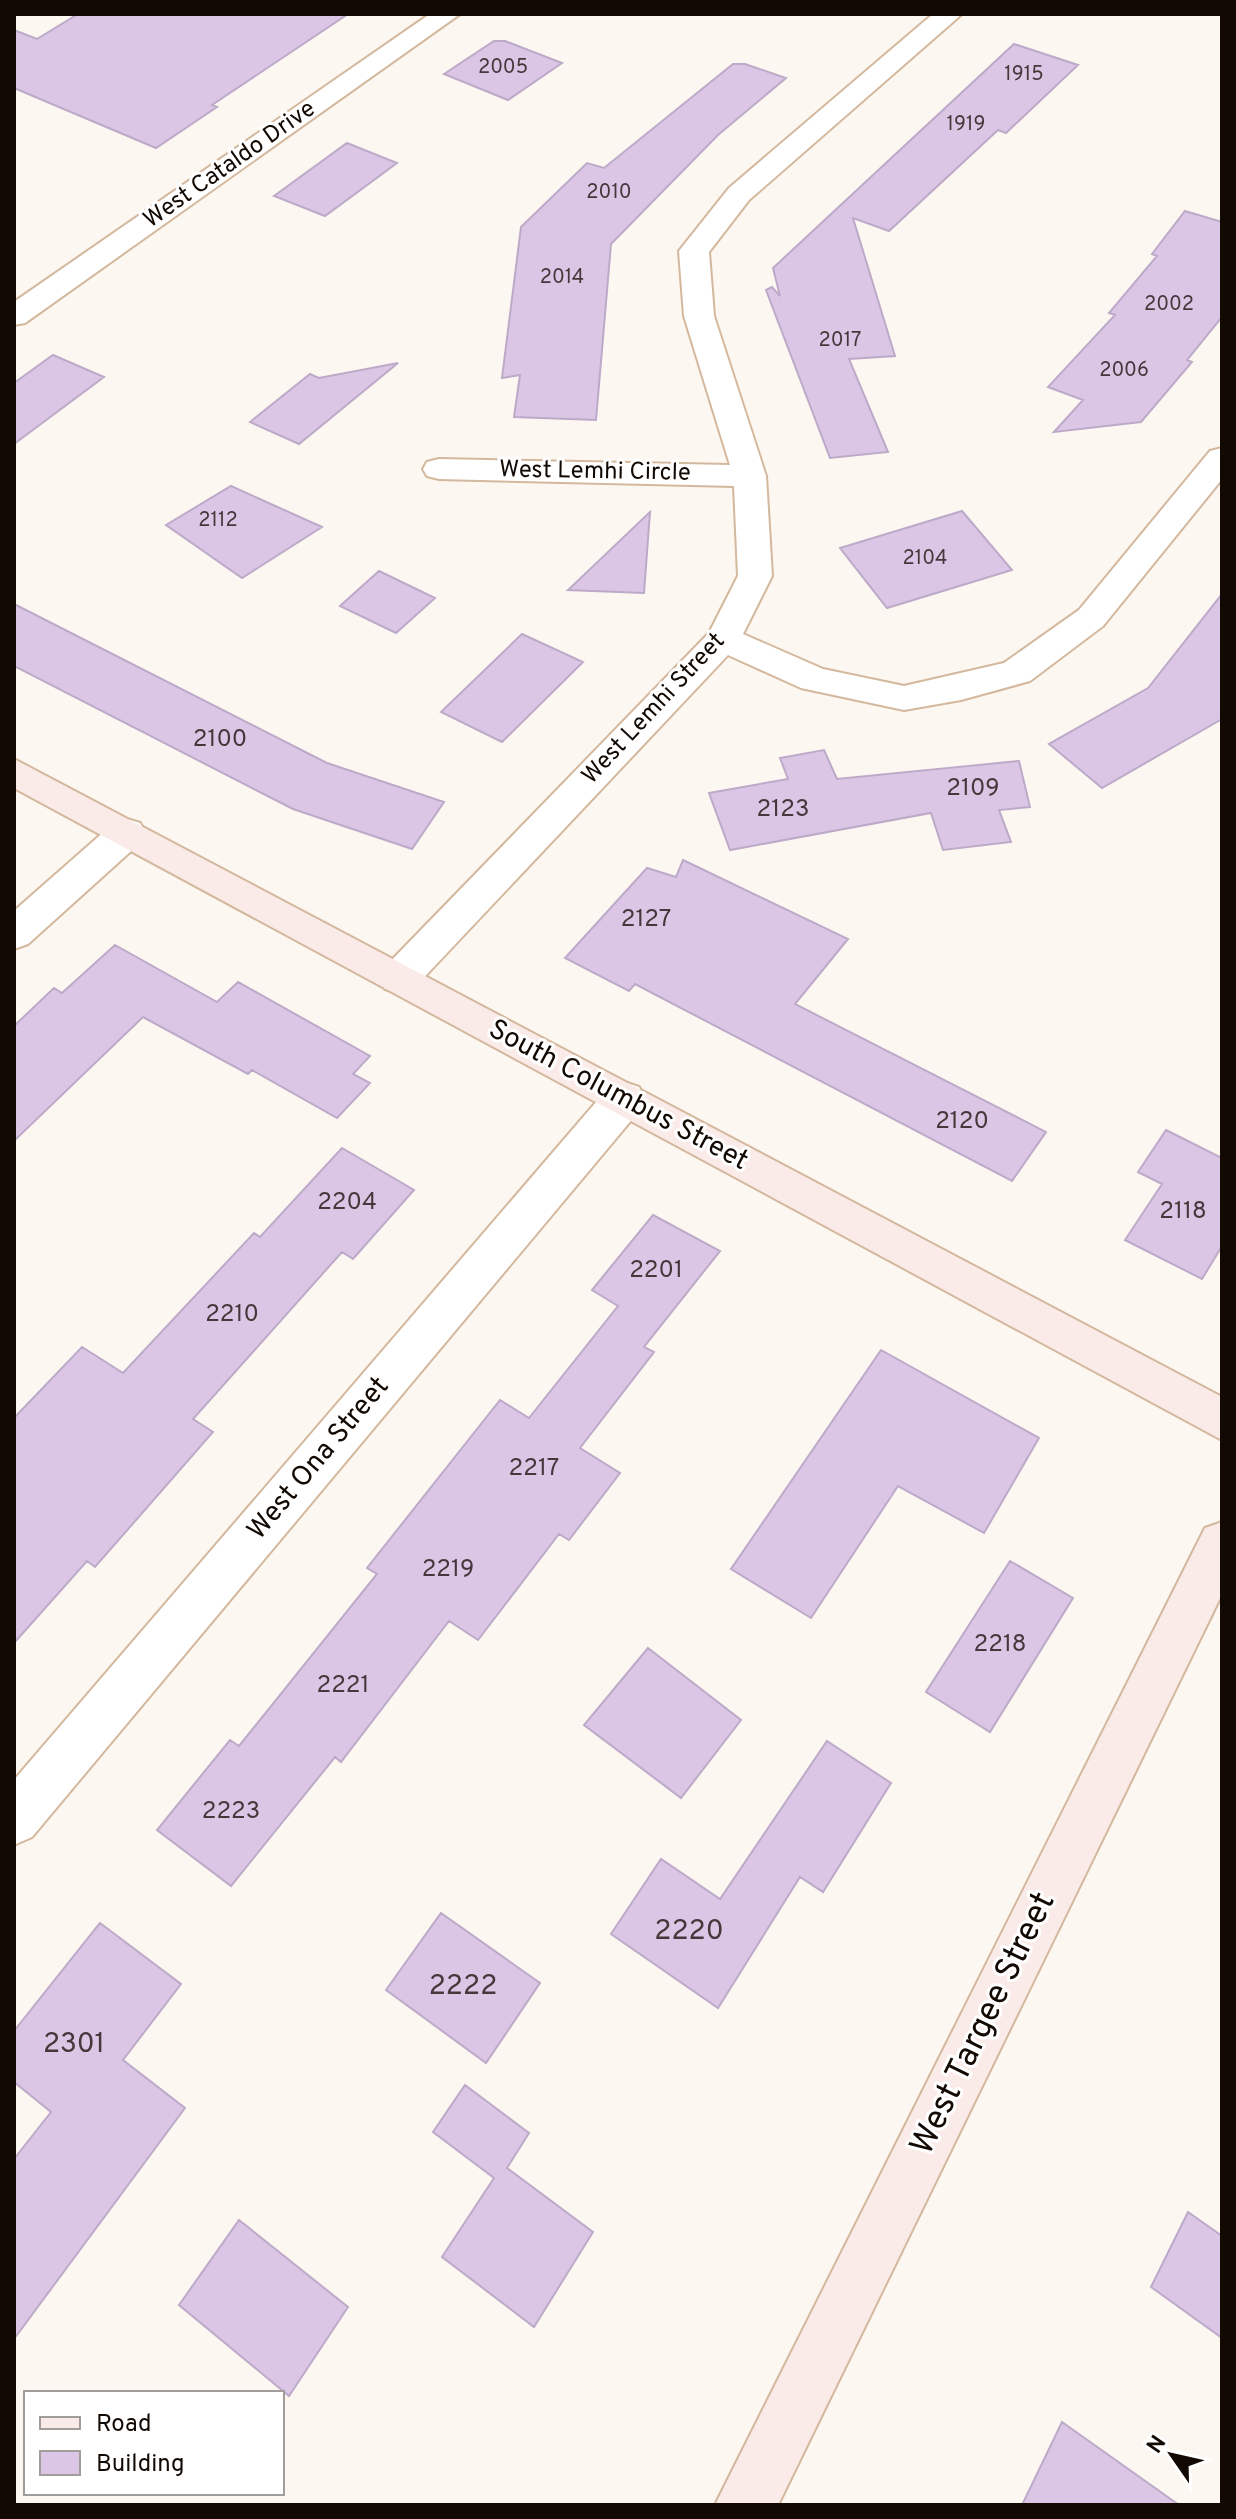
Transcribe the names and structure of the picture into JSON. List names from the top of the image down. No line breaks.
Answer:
{"streets":{"street":["West Cataldo Drive","West Lemhi Circle","West Lemhi Street","South Columbus Street","West Ona Street","West Targee Street"]},"crossings":[["West Lemhi Circle","West Lemhi Street"],["West Lemhi Street","South Columbus Street"],["South Columbus Street","West Ona Street"]],"house_numbers":["2005","1915","1919","2010","2014","2002","2017","2006","2112","2104","2100","2109","2123","2127","2120","2204","2118","2201","2210","2217","2219","2218","2221","2223","2220","2222","2301"],"legend":["Road","Building"],"north":"top left"}
